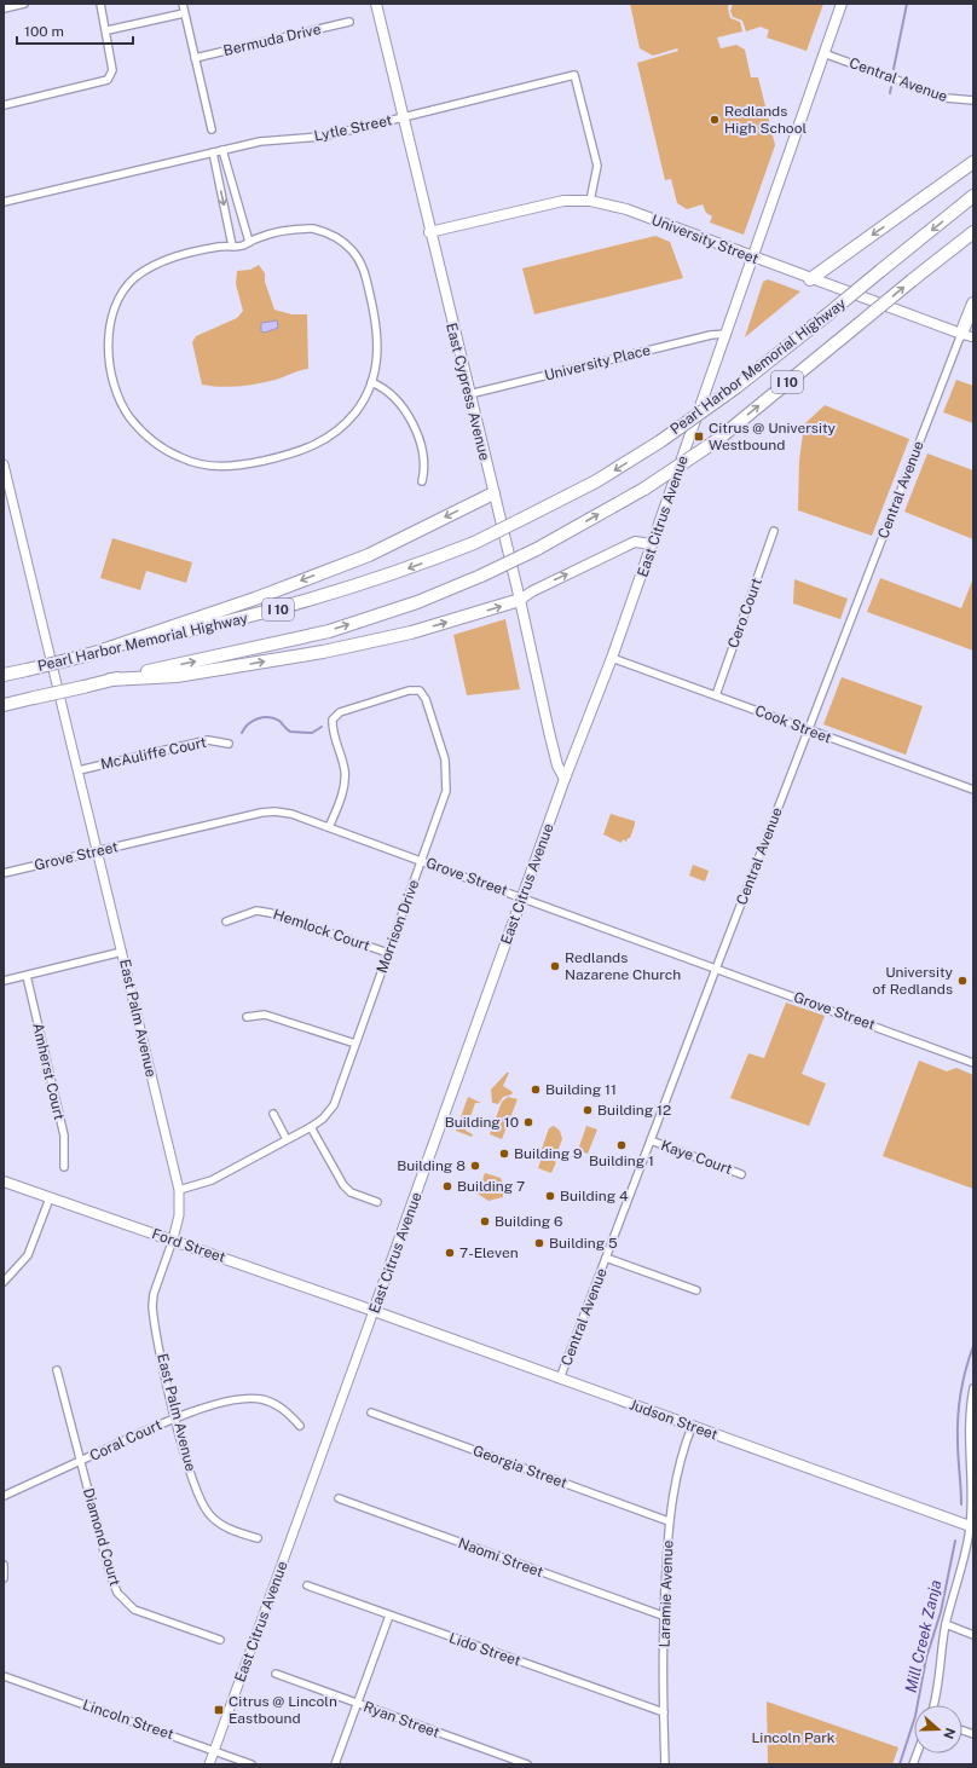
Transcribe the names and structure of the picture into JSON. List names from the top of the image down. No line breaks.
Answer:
{"streets":{"highway":["Pearl Harbor Memorial Highway","I 10"],"main road":["University Street","East Cypress Avenue","East Citrus Avenue","Ford Street","Judson Street"],"street":["Bermuda Drive","Central Avenue","Lytle Street","University Place","Cero Court","Cook Street","McAuliffe Court","Grove Street","Morrison Drive","Hemlock Court","East Palm Avenue","Amherst Court","Kaye Court","Coral Court","Georgia Street","Diamond Court","Naomi Street","Laramie Avenue","Lido Street","Lincoln Street","Ryan Street"]},"crossings":[["Central Avenue","University Street"],["Central Avenue","East Citrus Avenue"],["Central Avenue","Cook Street"],["Central Avenue","Grove Street"],["Central Avenue","Kaye Court"],["Central Avenue","Judson Street"],["Lytle Street","University Street"],["Lytle Street","East Cypress Avenue"],["University Street","East Cypress Avenue"],["University Street","East Citrus Avenue"],["University Place","East Cypress Avenue"],["University Place","East Citrus Avenue"],["East Cypress Avenue","East Citrus Avenue"],["East Citrus Avenue","Cook Street"],["East Citrus Avenue","Grove Street"],["East Citrus Avenue","Ford Street"],["East Citrus Avenue","Judson Street"],["East Citrus Avenue","Lincoln Street"],["Cero Court","Cook Street"],["McAuliffe Court","East Palm Avenue"],["Grove Street","Morrison Drive"],["Grove Street","East Palm Avenue"],["Morrison Drive","Hemlock Court"],["Morrison Drive","East Palm Avenue"],["East Palm Avenue","Ford Street"],["East Palm Avenue","Coral Court"],["Ford Street","Judson Street"],["Judson Street","Laramie Avenue"],["Coral Court","Diamond Court"],["Georgia Street","Laramie Avenue"],["Naomi Street","Laramie Avenue"],["Laramie Avenue","Lido Street"]],"water":["Mill Creek Zanja"],"parks":["Lincoln Park"],"places":{"other":["Redlands High School","Redlands Nazarene Church","University of Redlands","Building 11","Building 12","Building 10","Building 1","Building 9","Building 8","Building 7","Building 4","Building 6","Building 5","7-Eleven"],"transit":["Citrus @ University Westbound","Citrus @ Lincoln Eastbound"]},"scale_bar":"100 m","north":"right"}
